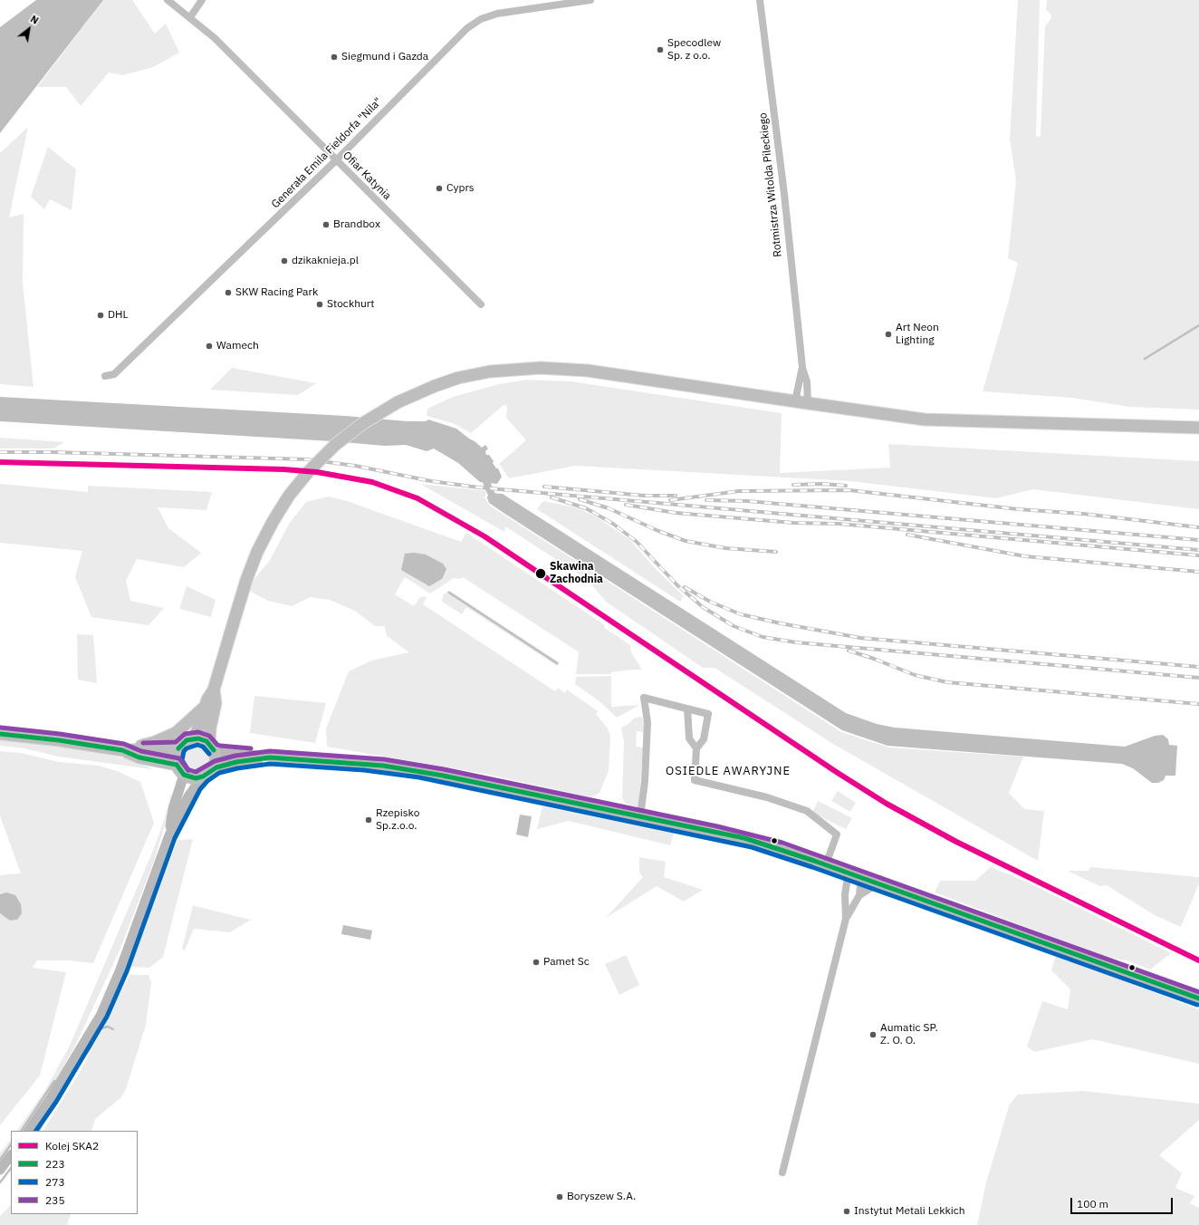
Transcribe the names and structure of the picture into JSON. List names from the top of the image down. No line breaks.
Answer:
{"streets":{"street":["Generała Emila Fieldorfa \"Nila\"","Ofiar Katynia","Rotmistrza Witolda Pileckiego"]},"crossings":[["Generała Emila Fieldorfa \"Nila\"","Ofiar Katynia"]],"districts":["OSIEDLE AWARYJNE"],"places":["Specodlew Sp. z o.o.","Siegmund i Gazda","Cyprs","Brandbox","dzikaknieja.pl","SKW Racing Park","Stockhurt","DHL","Art Neon Lighting","Wamech","Skawina Zachodnia","Rzepisko Sp.z.o.o.","Pamet Sc","Aumatic SP. Z. O. O.","Boryszew S.A.","Instytut Metali Lekkich"],"lines":["rail line SKA2","transit line 235","transit line 223","transit line 273"],"legend":["Kolej SKA2","223","273","235"],"scale_bar":"100 m","north":"top right"}
